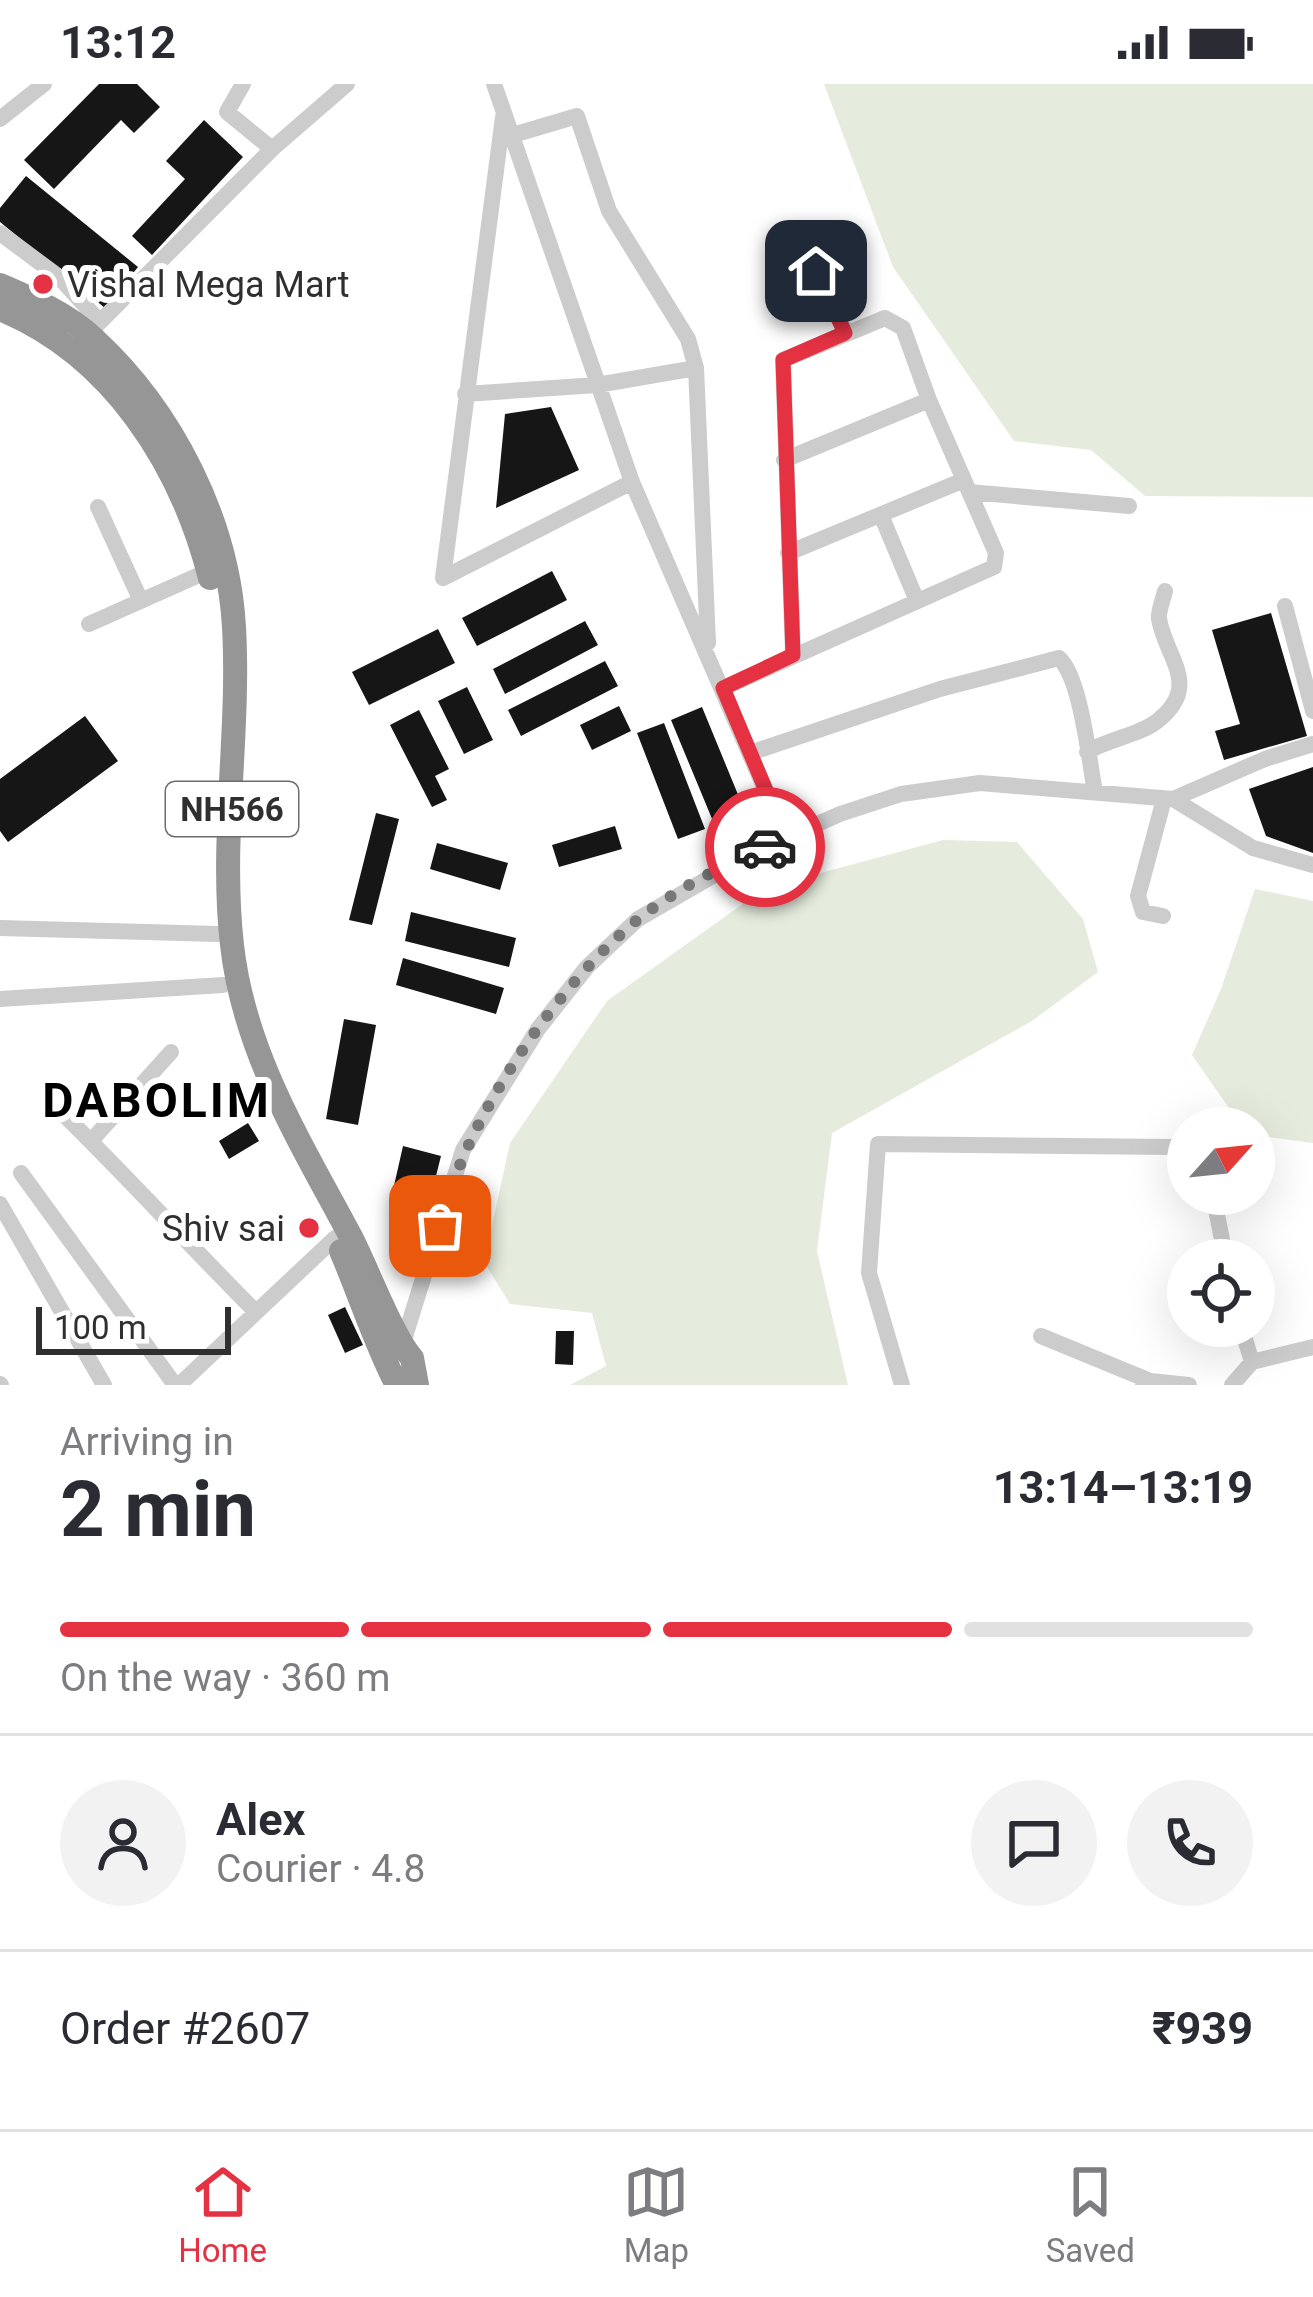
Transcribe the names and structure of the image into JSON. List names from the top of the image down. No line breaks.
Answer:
{"streets":{"highway":["NH566"]},"districts":["DABOLIM"],"places":["Vishal Mega Mart","Shiv sai"],"scale_bar":"100 m","north":"top right","page":{"status":"13:12","scale":"100 m","heading":["2 min","Arriving in","13:14–13:19"],"panel":["Alex","Courier · 4.8","Order #2607","₹939"],"bar":"On the way · 360 m","tabs":["Home","Map","Saved"]}}
